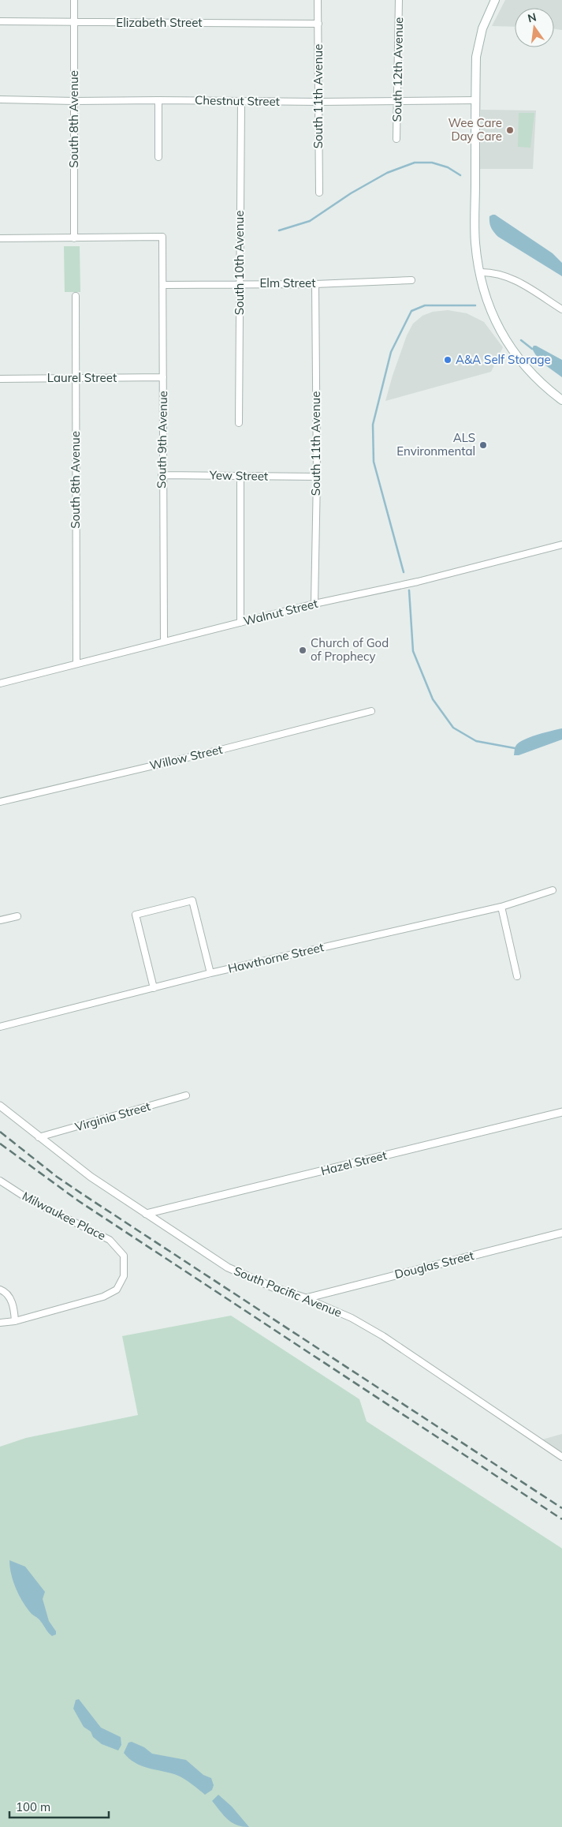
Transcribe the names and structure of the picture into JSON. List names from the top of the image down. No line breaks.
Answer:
{"streets":{"street":["Elizabeth Street","South 12th Avenue","South 11th Avenue","Chestnut Street","South 8th Avenue","South 10th Avenue","Elm Street","Laurel Street","South 9th Avenue","Yew Street","Walnut Street","Willow Street","Hawthorne Street","Virginia Street","Hazel Street","Milwaukee Place","Douglas Street","South Pacific Avenue"]},"crossings":[["Elizabeth Street","South 11th Avenue"],["Elizabeth Street","South 8th Avenue"],["South 12th Avenue","Chestnut Street"],["South 11th Avenue","Chestnut Street"],["South 11th Avenue","Elm Street"],["South 11th Avenue","Yew Street"],["South 11th Avenue","Walnut Street"],["Chestnut Street","South 8th Avenue"],["Chestnut Street","South 10th Avenue"],["South 8th Avenue","Laurel Street"],["South 8th Avenue","South 9th Avenue"],["South 8th Avenue","Walnut Street"],["South 10th Avenue","Elm Street"],["Elm Street","South 9th Avenue"],["Laurel Street","South 9th Avenue"],["South 9th Avenue","Yew Street"],["South 9th Avenue","Walnut Street"],["Virginia Street","South Pacific Avenue"],["Hazel Street","South Pacific Avenue"],["Douglas Street","South Pacific Avenue"]],"places":["Wee Care Day Care","A&A Self Storage","ALS Environmental","Church of God of Prophecy"],"scale_bar":"100 m","north":"top"}
